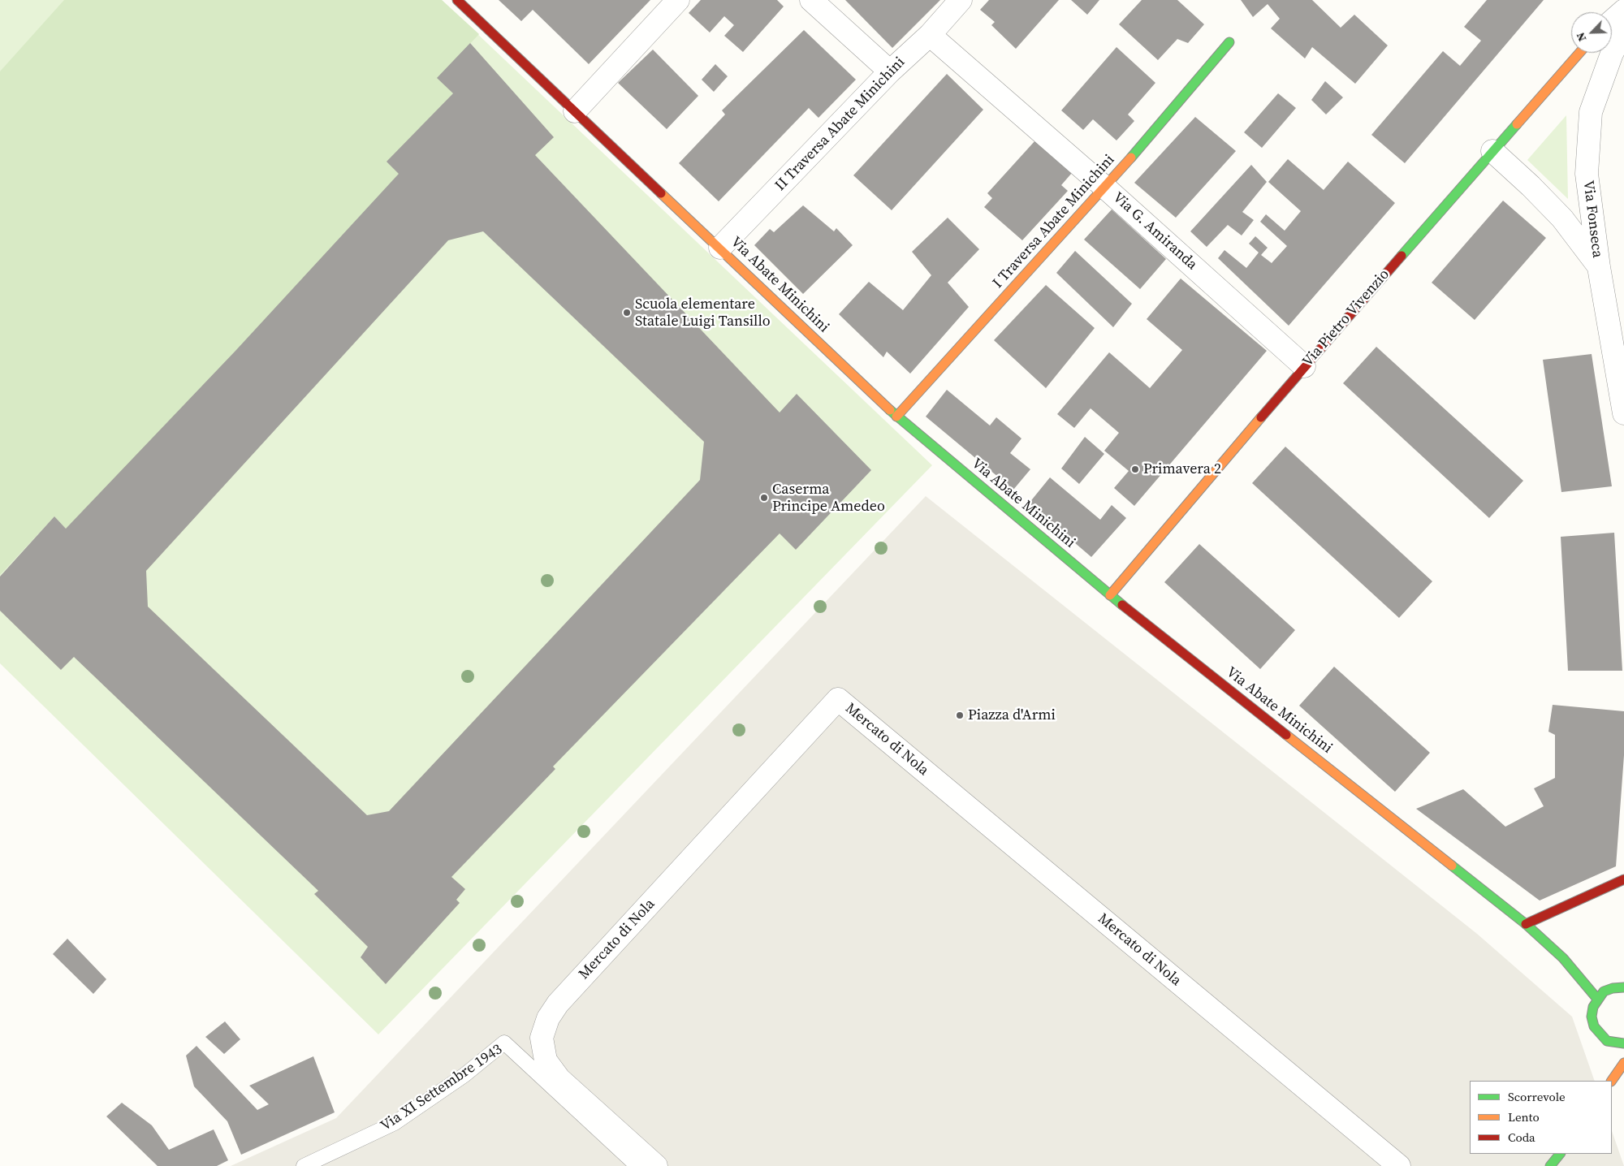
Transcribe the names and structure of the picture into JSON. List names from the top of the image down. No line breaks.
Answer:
{"streets":{"street":["II Traversa Abate Minichini","Via Fonseca","I Traversa Abate Minichini","Via G. Amiranda","Via Abate Minichini","Via Pietro Vivenzio","Mercato di Nola"],"lane":["Via XI Settembre 1943"]},"crossings":[["II Traversa Abate Minichini","Via G. Amiranda"],["II Traversa Abate Minichini","Via Abate Minichini"],["I Traversa Abate Minichini","Via G. Amiranda"],["I Traversa Abate Minichini","Via Abate Minichini"],["Via G. Amiranda","Via Pietro Vivenzio"],["Via Abate Minichini","Via Pietro Vivenzio"]],"places":["Scuola elementare Statale Luigi Tansillo","Primavera 2","Caserma Principe Amedeo","Piazza d'Armi"],"legend":["Scorrevole","Lento","Coda"],"north":"bottom left"}
